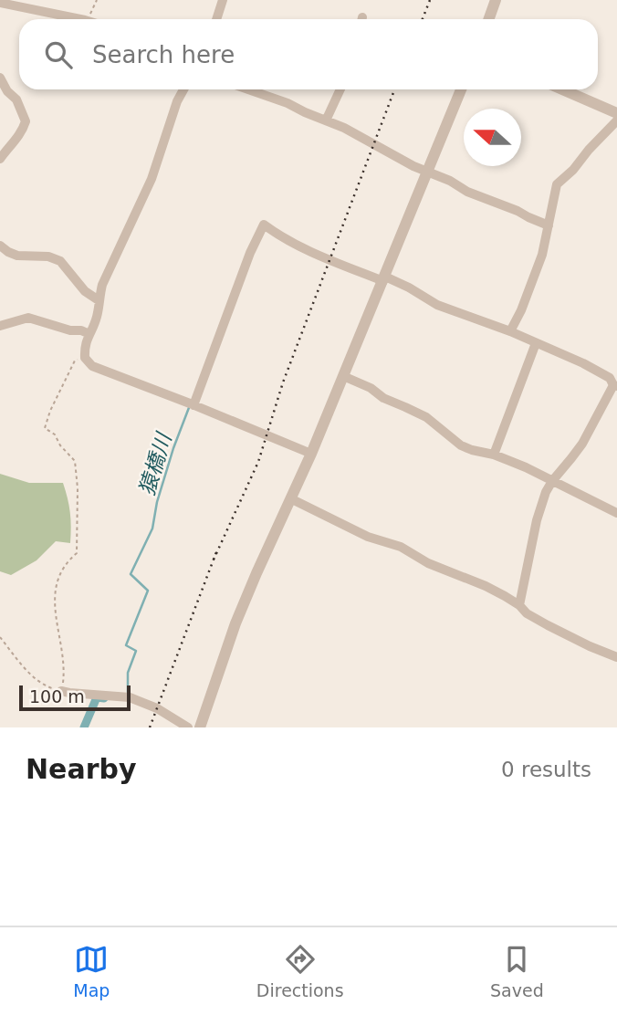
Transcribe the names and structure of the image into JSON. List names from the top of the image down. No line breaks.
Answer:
{"water":["猿橋川"],"scale_bar":"100 m","north":"left","page":{"search":"Search here","scale":"100 m","heading":["Nearby","0 results"],"nav":["Map","Directions","Saved"]}}
